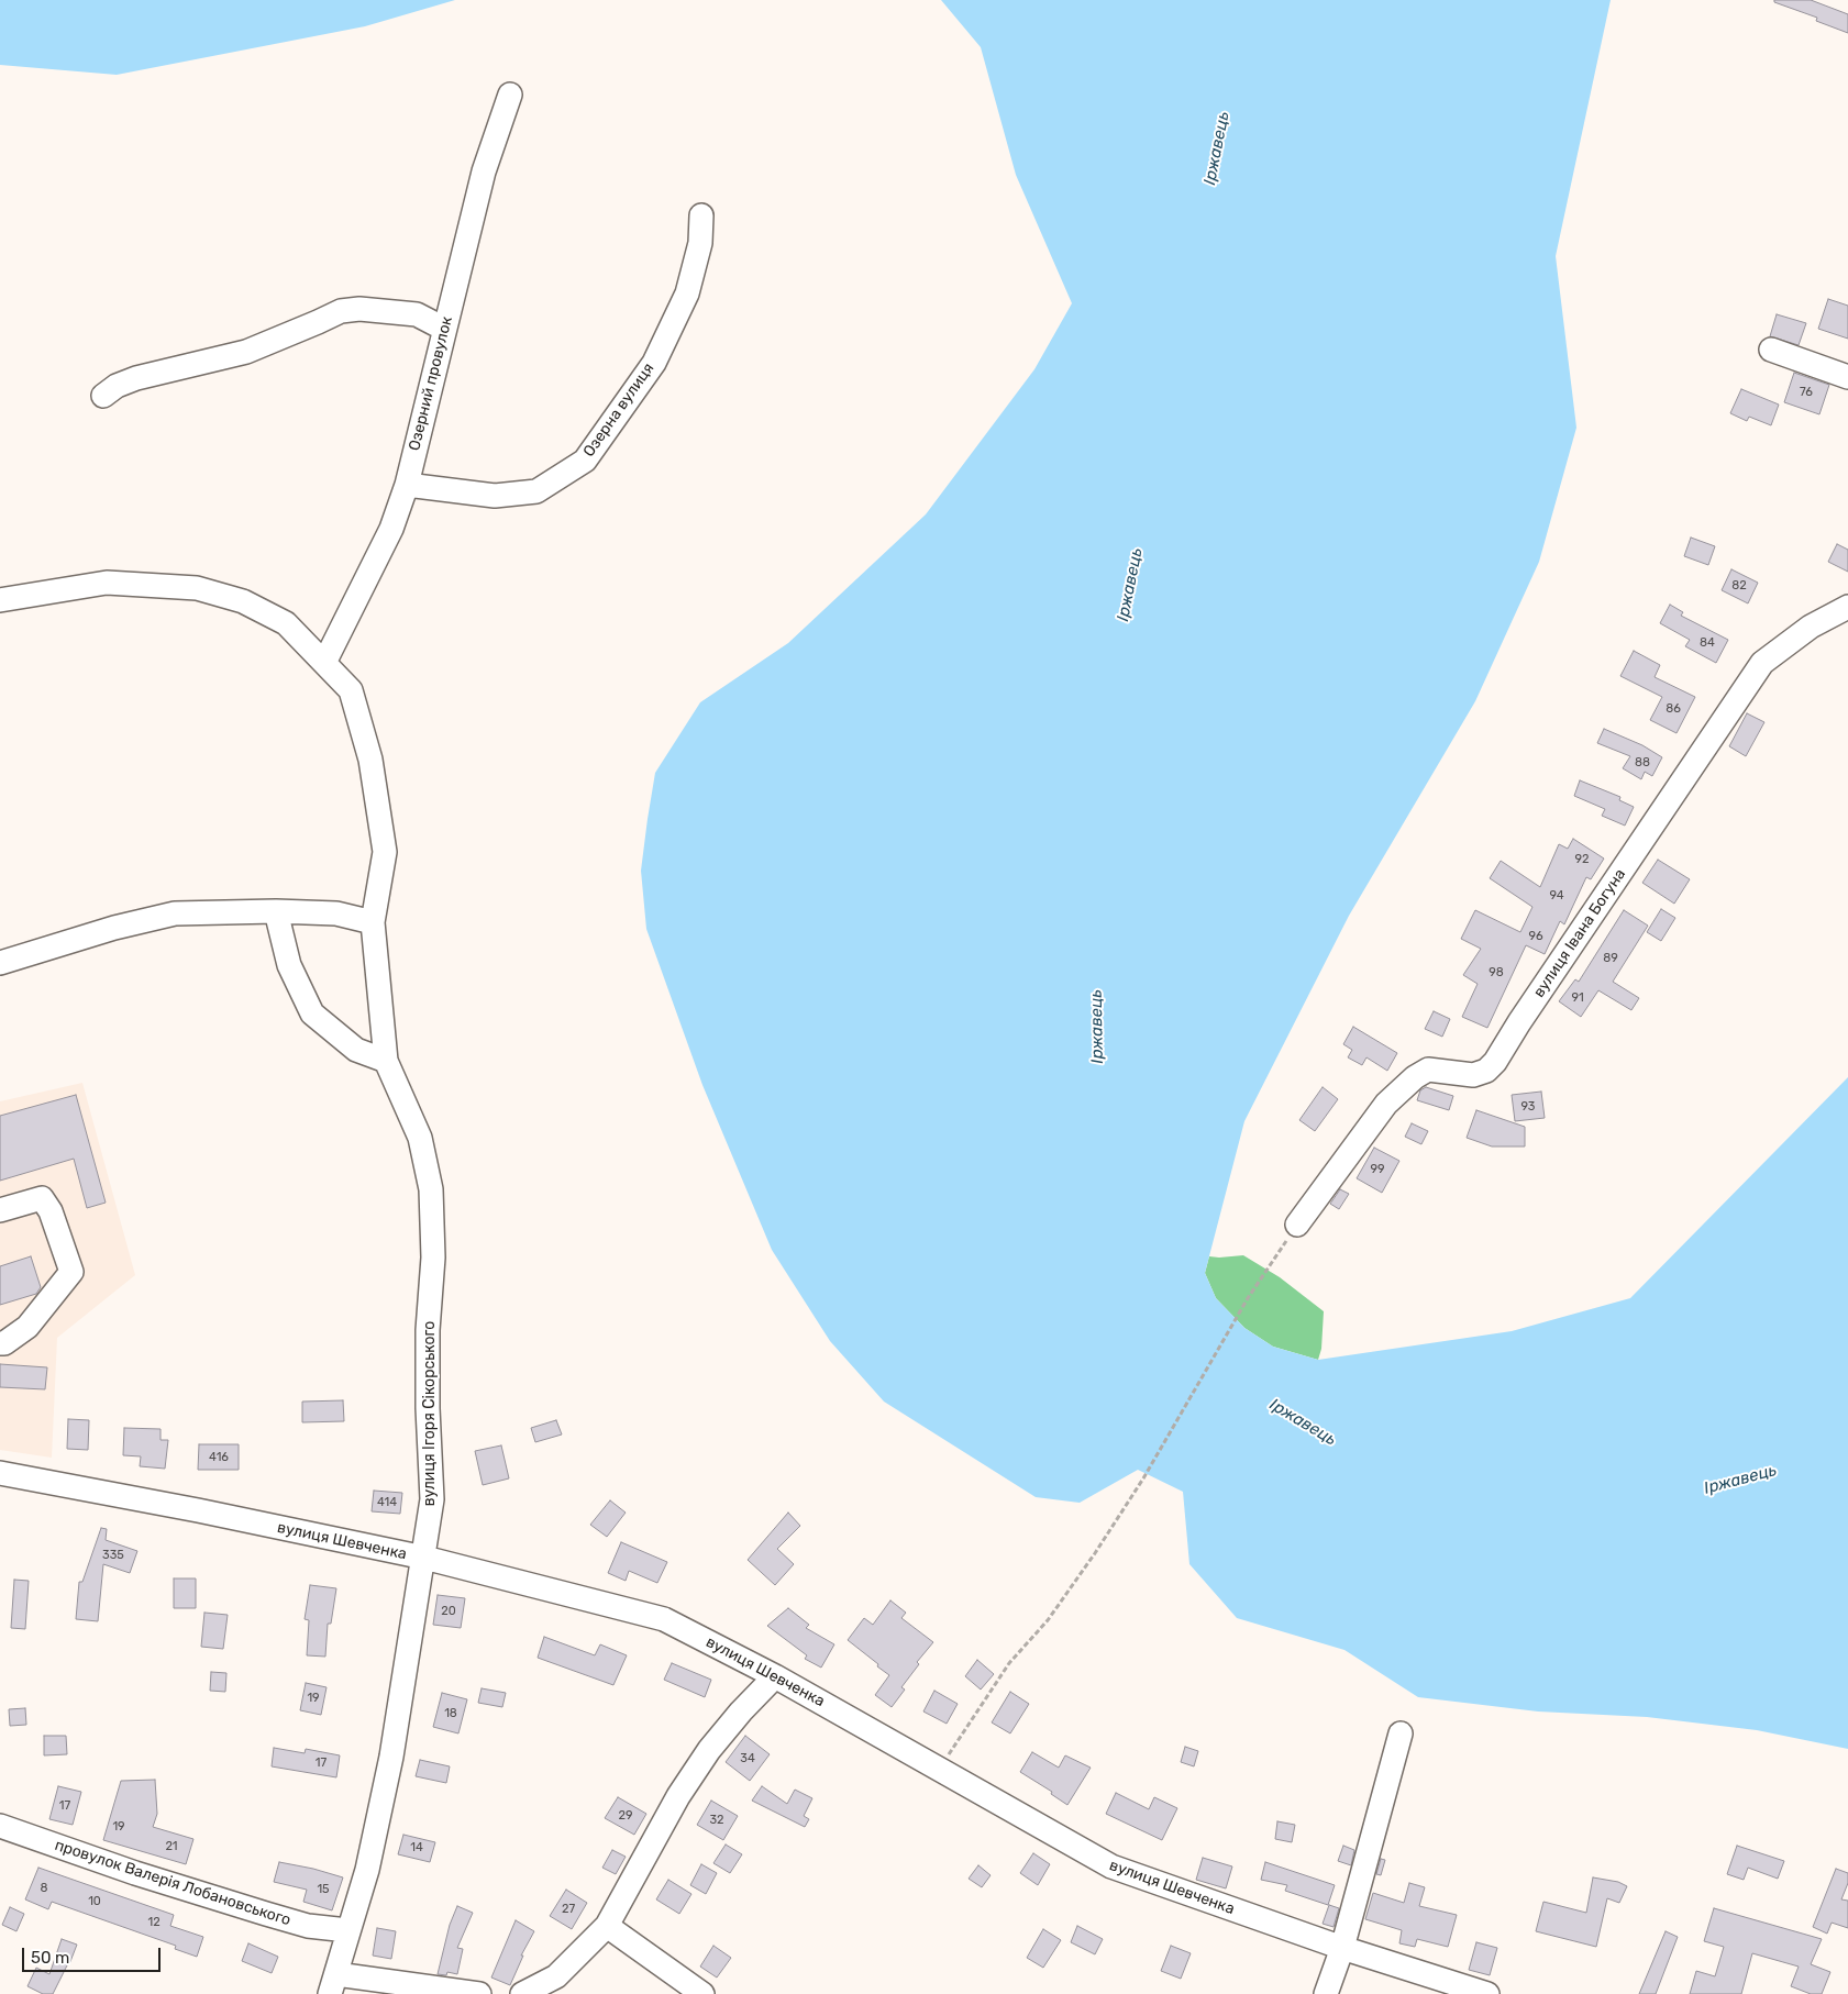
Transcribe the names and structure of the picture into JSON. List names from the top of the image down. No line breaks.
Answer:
{"streets":{"street":["Озерний провулок","Озерна вулиця","вулиця Івана Богуна","вулиця Ігоря Сікорського","вулиця Шевченка","провулок Валерія Лобановського"]},"crossings":[["Озерний провулок","Озерна вулиця"],["Озерний провулок","вулиця Ігоря Сікорського"],["вулиця Ігоря Сікорського","вулиця Шевченка"],["вулиця Ігоря Сікорського","провулок Валерія Лобановського"]],"water":["Іржавець"],"house_numbers":["76","82","84","86","88","92","94","96","89","98","91","93","99","416","414","335","20","19","18","34","17","17","29","32","19","21","14","8","15","10","27","12"],"scale_bar":"50 m"}
